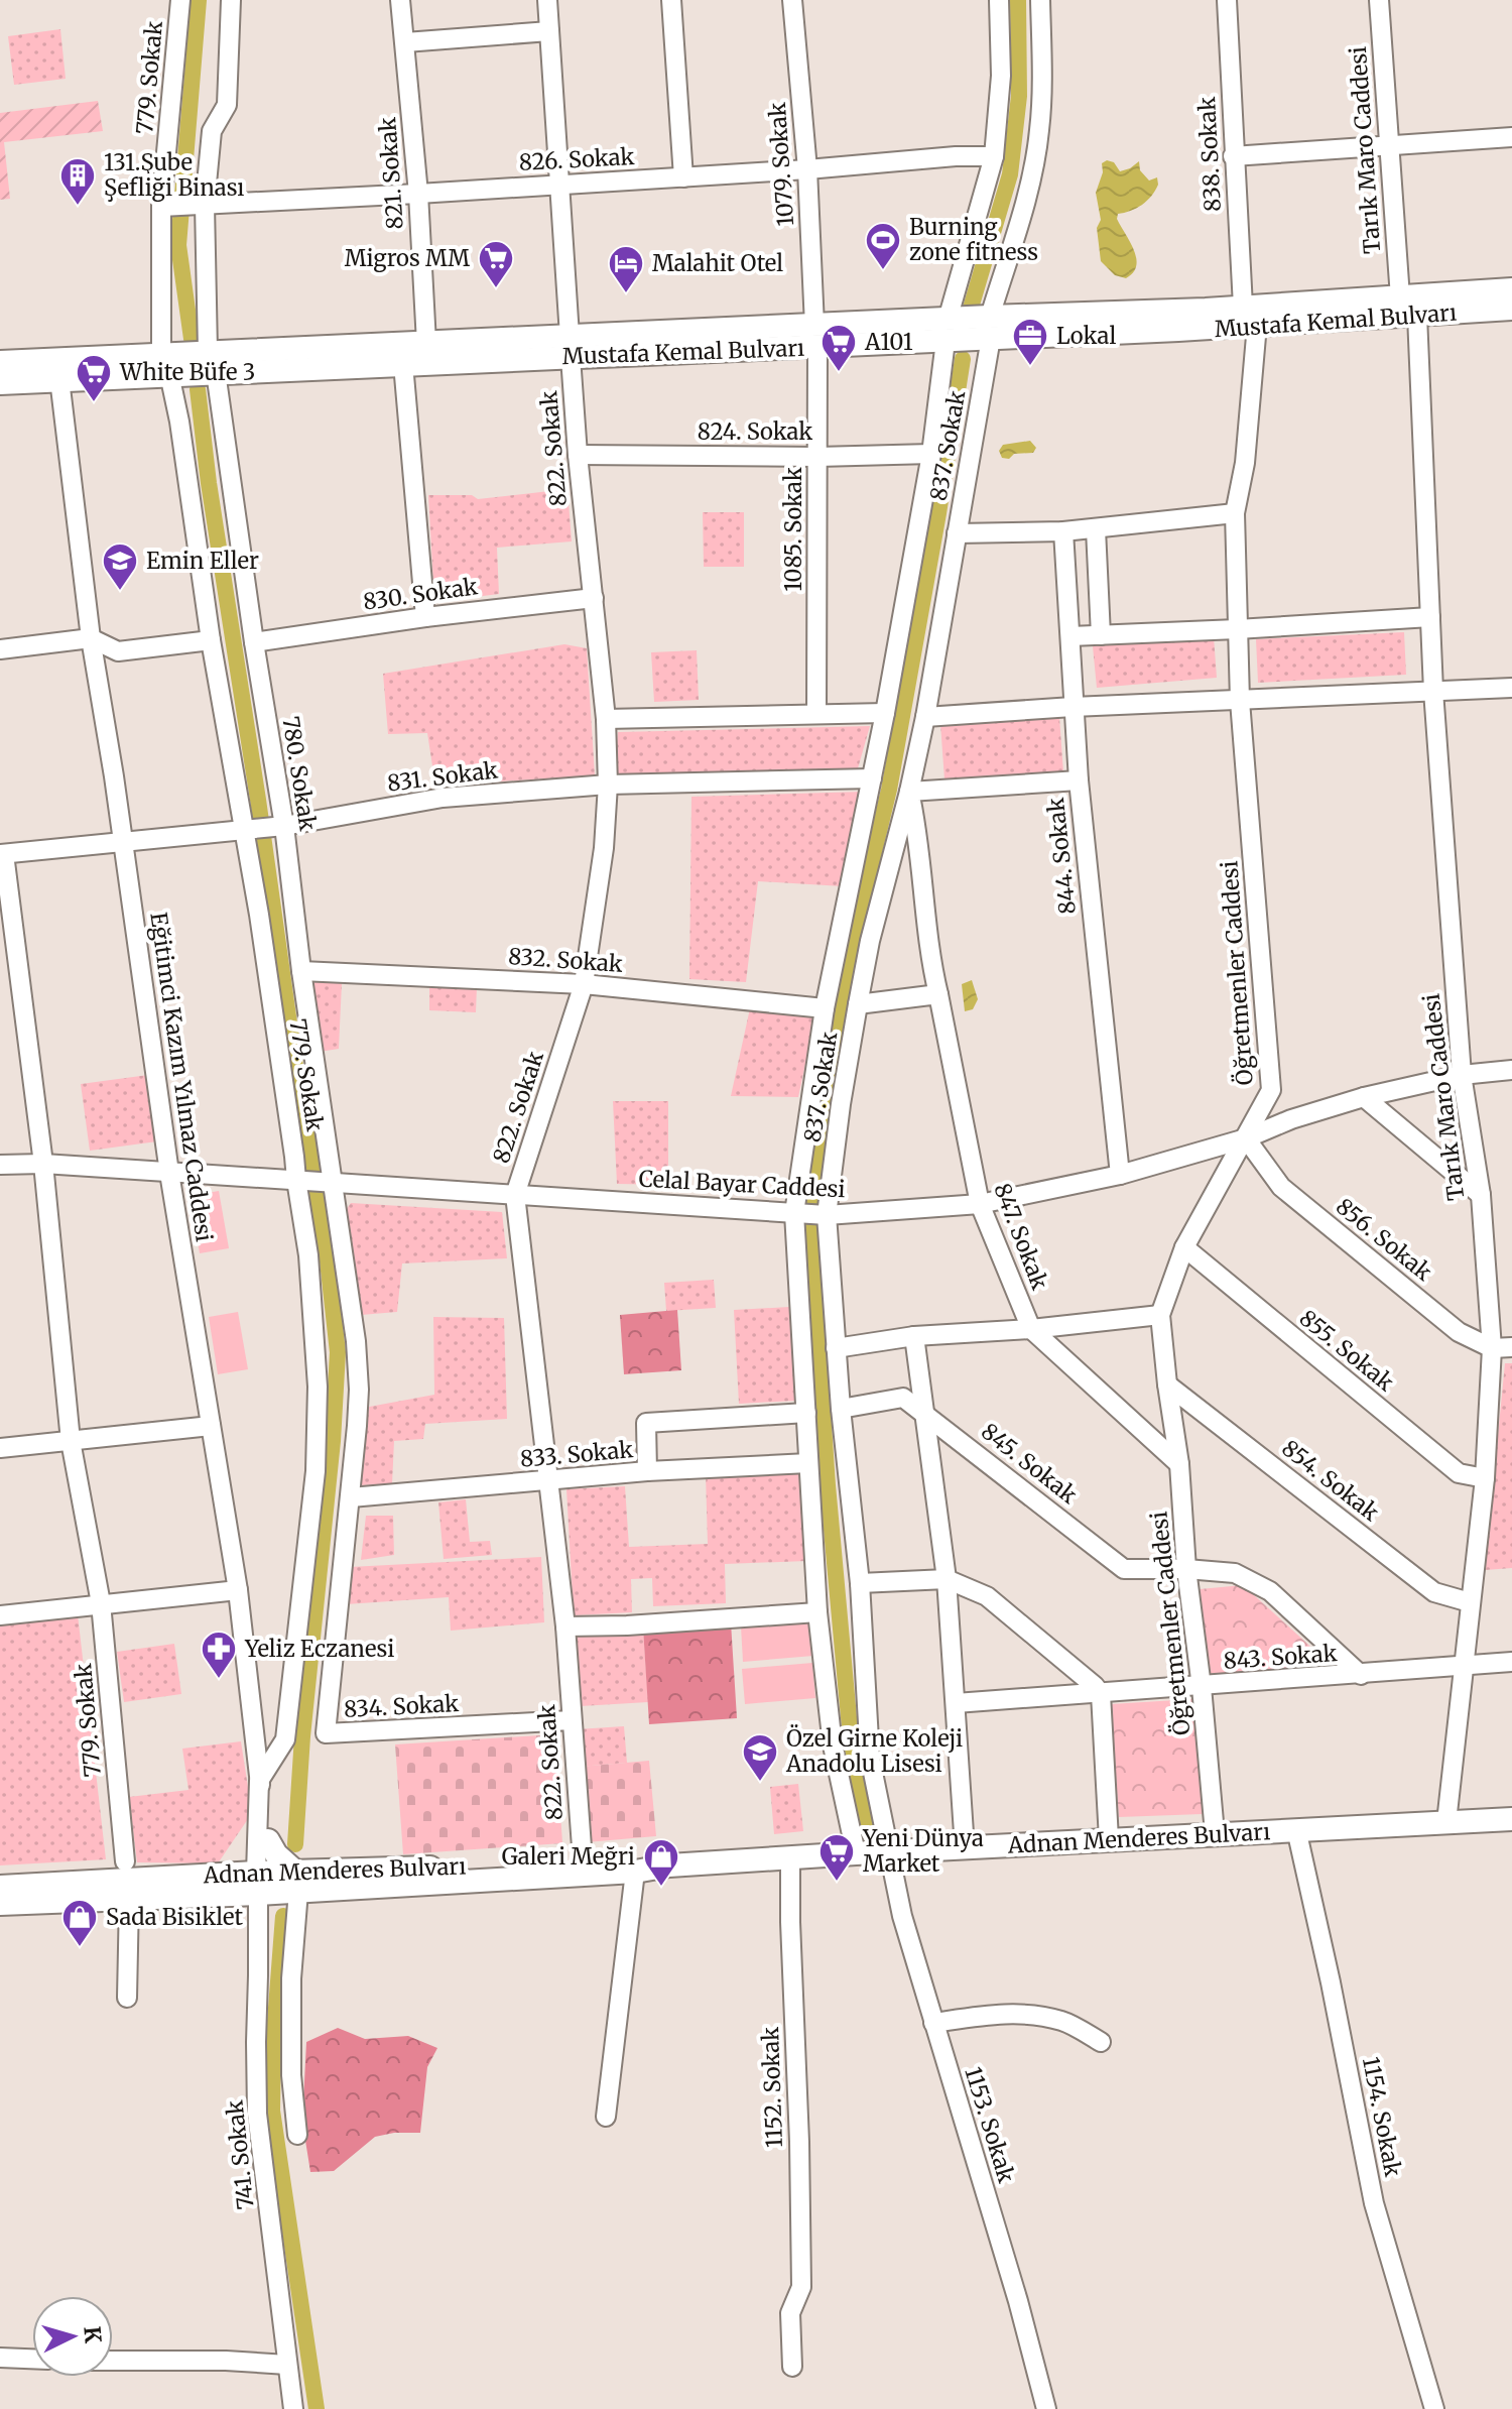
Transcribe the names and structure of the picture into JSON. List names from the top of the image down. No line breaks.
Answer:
{"streets":{"main road":["Mustafa Kemal Bulvarı","Adnan Menderes Bulvarı"],"street":["779. Sokak","Tarık Maro Caddesi","838. Sokak","826. Sokak","1079. Sokak","821. Sokak","824. Sokak","837. Sokak","822. Sokak","1085. Sokak","830. Sokak","780. Sokak","831. Sokak","844. Sokak","832. Sokak","Öğretmenler Caddesi","Eğitimci Kazım Yılmaz Caddesi","Celal Bayar Caddesi","847. Sokak","856. Sokak","855. Sokak","833. Sokak","845. Sokak","854. Sokak","843. Sokak","834. Sokak","1152. Sokak","1154. Sokak","1153. Sokak","741. Sokak"]},"crossings":[["779. Sokak","826. Sokak"],["779. Sokak","Mustafa Kemal Bulvarı"],["779. Sokak","831. Sokak"],["779. Sokak","Eğitimci Kazım Yılmaz Caddesi"],["779. Sokak","Celal Bayar Caddesi"],["Tarık Maro Caddesi","Mustafa Kemal Bulvarı"],["Tarık Maro Caddesi","Celal Bayar Caddesi"],["Tarık Maro Caddesi","856. Sokak"],["Tarık Maro Caddesi","855. Sokak"],["Tarık Maro Caddesi","854. Sokak"],["Tarık Maro Caddesi","843. Sokak"],["Tarık Maro Caddesi","Adnan Menderes Bulvarı"],["838. Sokak","Mustafa Kemal Bulvarı"],["826. Sokak","1079. Sokak"],["826. Sokak","821. Sokak"],["826. Sokak","837. Sokak"],["826. Sokak","822. Sokak"],["826. Sokak","780. Sokak"],["1079. Sokak","Mustafa Kemal Bulvarı"],["1079. Sokak","1085. Sokak"],["821. Sokak","Mustafa Kemal Bulvarı"],["Mustafa Kemal Bulvarı","837. Sokak"],["Mustafa Kemal Bulvarı","822. Sokak"],["Mustafa Kemal Bulvarı","1085. Sokak"],["Mustafa Kemal Bulvarı","780. Sokak"],["Mustafa Kemal Bulvarı","Öğretmenler Caddesi"],["Mustafa Kemal Bulvarı","Eğitimci Kazım Yılmaz Caddesi"],["824. Sokak","837. Sokak"],["824. Sokak","822. Sokak"],["824. Sokak","1085. Sokak"],["837. Sokak","831. Sokak"],["837. Sokak","832. Sokak"],["837. Sokak","Celal Bayar Caddesi"],["837. Sokak","847. Sokak"],["837. Sokak","833. Sokak"],["837. Sokak","845. Sokak"],["837. Sokak","Adnan Menderes Bulvarı"],["837. Sokak","1153. Sokak"],["822. Sokak","830. Sokak"],["822. Sokak","831. Sokak"],["822. Sokak","832. Sokak"],["822. Sokak","Celal Bayar Caddesi"],["822. Sokak","833. Sokak"],["822. Sokak","834. Sokak"],["822. Sokak","Adnan Menderes Bulvarı"],["830. Sokak","780. Sokak"],["780. Sokak","831. Sokak"],["780. Sokak","832. Sokak"],["780. Sokak","Celal Bayar Caddesi"],["780. Sokak","833. Sokak"],["780. Sokak","834. Sokak"],["831. Sokak","Eğitimci Kazım Yılmaz Caddesi"],["844. Sokak","Celal Bayar Caddesi"],["Öğretmenler Caddesi","Celal Bayar Caddesi"],["Öğretmenler Caddesi","847. Sokak"],["Öğretmenler Caddesi","856. Sokak"],["Öğretmenler Caddesi","855. Sokak"],["Öğretmenler Caddesi","845. Sokak"],["Öğretmenler Caddesi","854. Sokak"],["Öğretmenler Caddesi","843. Sokak"],["Öğretmenler Caddesi","Adnan Menderes Bulvarı"],["Eğitimci Kazım Yılmaz Caddesi","Celal Bayar Caddesi"],["Eğitimci Kazım Yılmaz Caddesi","Adnan Menderes Bulvarı"],["Eğitimci Kazım Yılmaz Caddesi","741. Sokak"],["Celal Bayar Caddesi","847. Sokak"],["Celal Bayar Caddesi","856. Sokak"],["833. Sokak","834. Sokak"],["845. Sokak","843. Sokak"],["Adnan Menderes Bulvarı","1152. Sokak"],["Adnan Menderes Bulvarı","1154. Sokak"],["Adnan Menderes Bulvarı","1153. Sokak"],["Adnan Menderes Bulvarı","741. Sokak"]],"places":{"building":["131.Şube Şefliği Binası"],"sports":["Burning zone fitness"],"supermarket":["Migros MM","A101","White Büfe 3","Yeni Dünya Market"],"hotel":["Malahit Otel"],"office":["Lokal"],"school or university":["Emin Eller","Özel Girne Koleji Anadolu Lisesi"],"pharmacy":["Yeliz Eczanesi"],"shop":["Galeri Meğri","Sada Bisiklet"]},"north":"right"}
